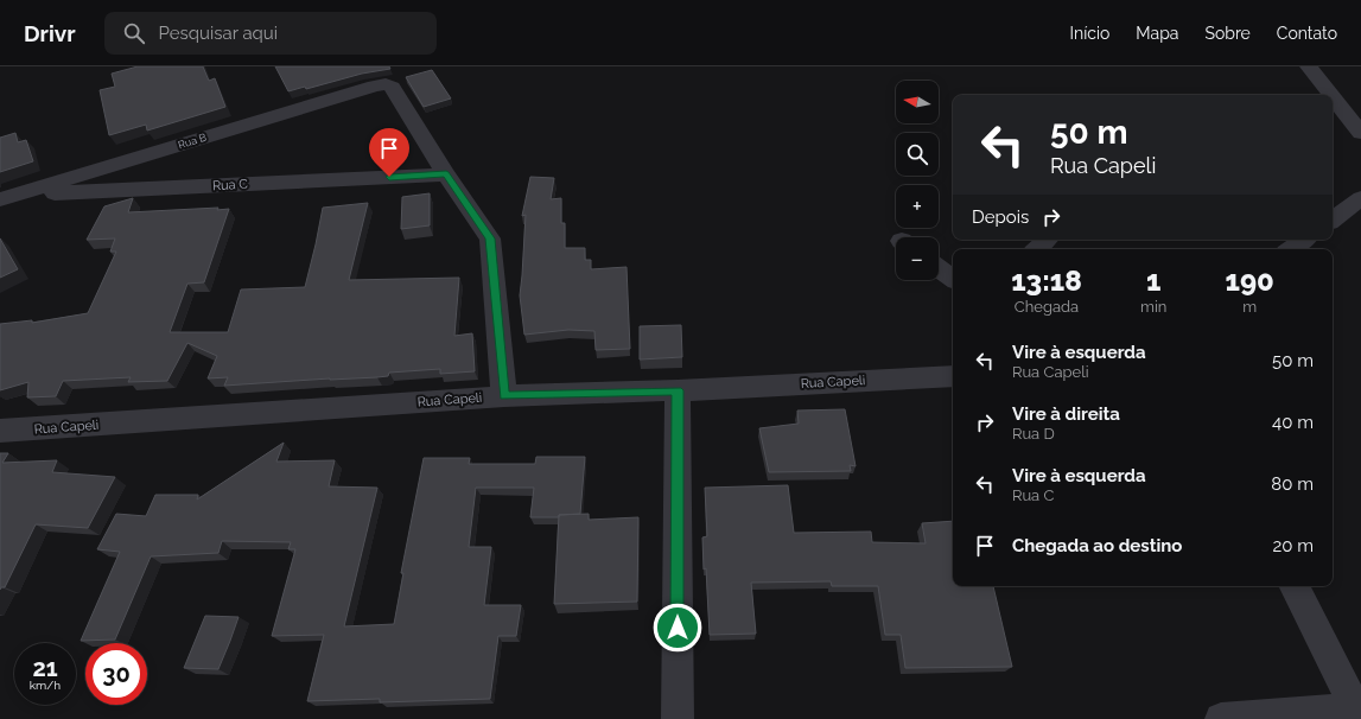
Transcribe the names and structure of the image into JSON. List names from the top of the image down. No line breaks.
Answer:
{"streets":{"street":["Rua B","Rua C","Rua Capeli"]},"crossings":[["Rua B","Rua C"]],"north":"left","page":{"header":"Drivr","search":"Pesquisar aqui","nav":["Início","Mapa","Sobre","Contato"],"map_buttons":["+","−"],"turn":["50 m","Rua Capeli"],"then":"Depois","eta":["13:18","Chegada","1","min","190","m"],"list":[{"name":"Vire à esquerda","note":"Rua Capeli","value":"50 m"},{"name":"Vire à direita","note":"Rua D","value":"40 m"},{"name":"Vire à esquerda","note":"Rua C","value":"80 m"},{"name":"Chegada ao destino","value":"20 m"}],"speed":"21 km/h","limit":"30"}}
